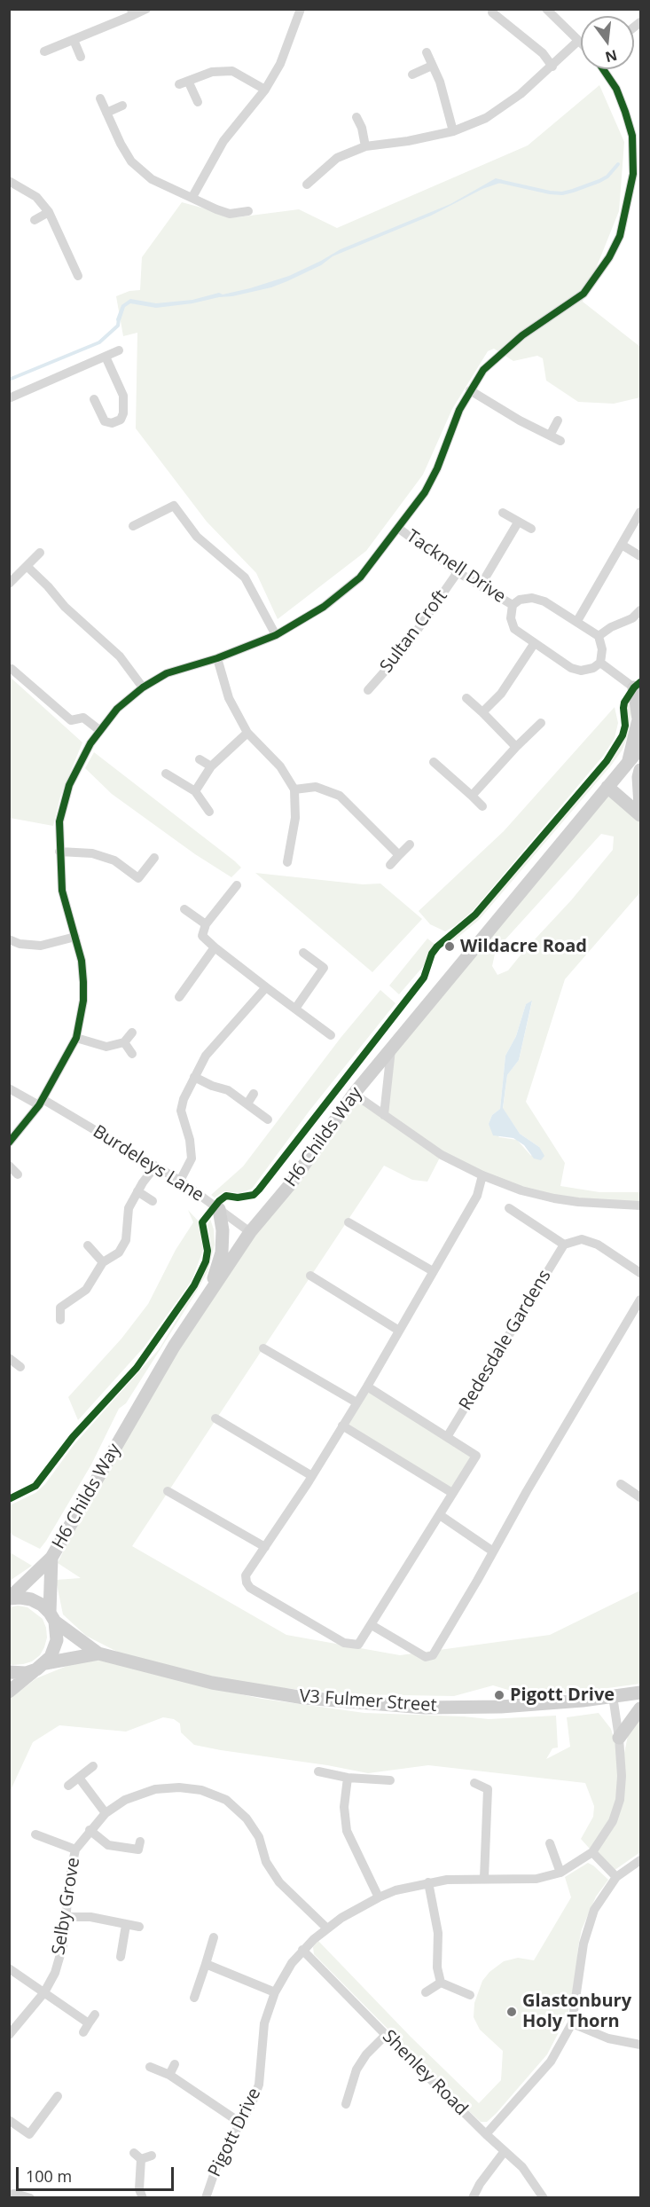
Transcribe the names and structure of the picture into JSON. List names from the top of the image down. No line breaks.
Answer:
{"streets":{"street":["Tacknell Drive","Sultan Croft","H6 Childs Way","Burdeleys Lane","Redesdale Gardens","V3 Fulmer Street","Selby Grove","Shenley Road","Pigott Drive"]},"crossings":[["Tacknell Drive","Sultan Croft"],["H6 Childs Way","Burdeleys Lane"],["H6 Childs Way","V3 Fulmer Street"],["V3 Fulmer Street","Pigott Drive"],["Selby Grove","Pigott Drive"],["Shenley Road","Pigott Drive"]],"places":["Wildacre Road","Pigott Drive","Glastonbury Holy Thorn"],"scale_bar":"100 m","north":"bottom"}
